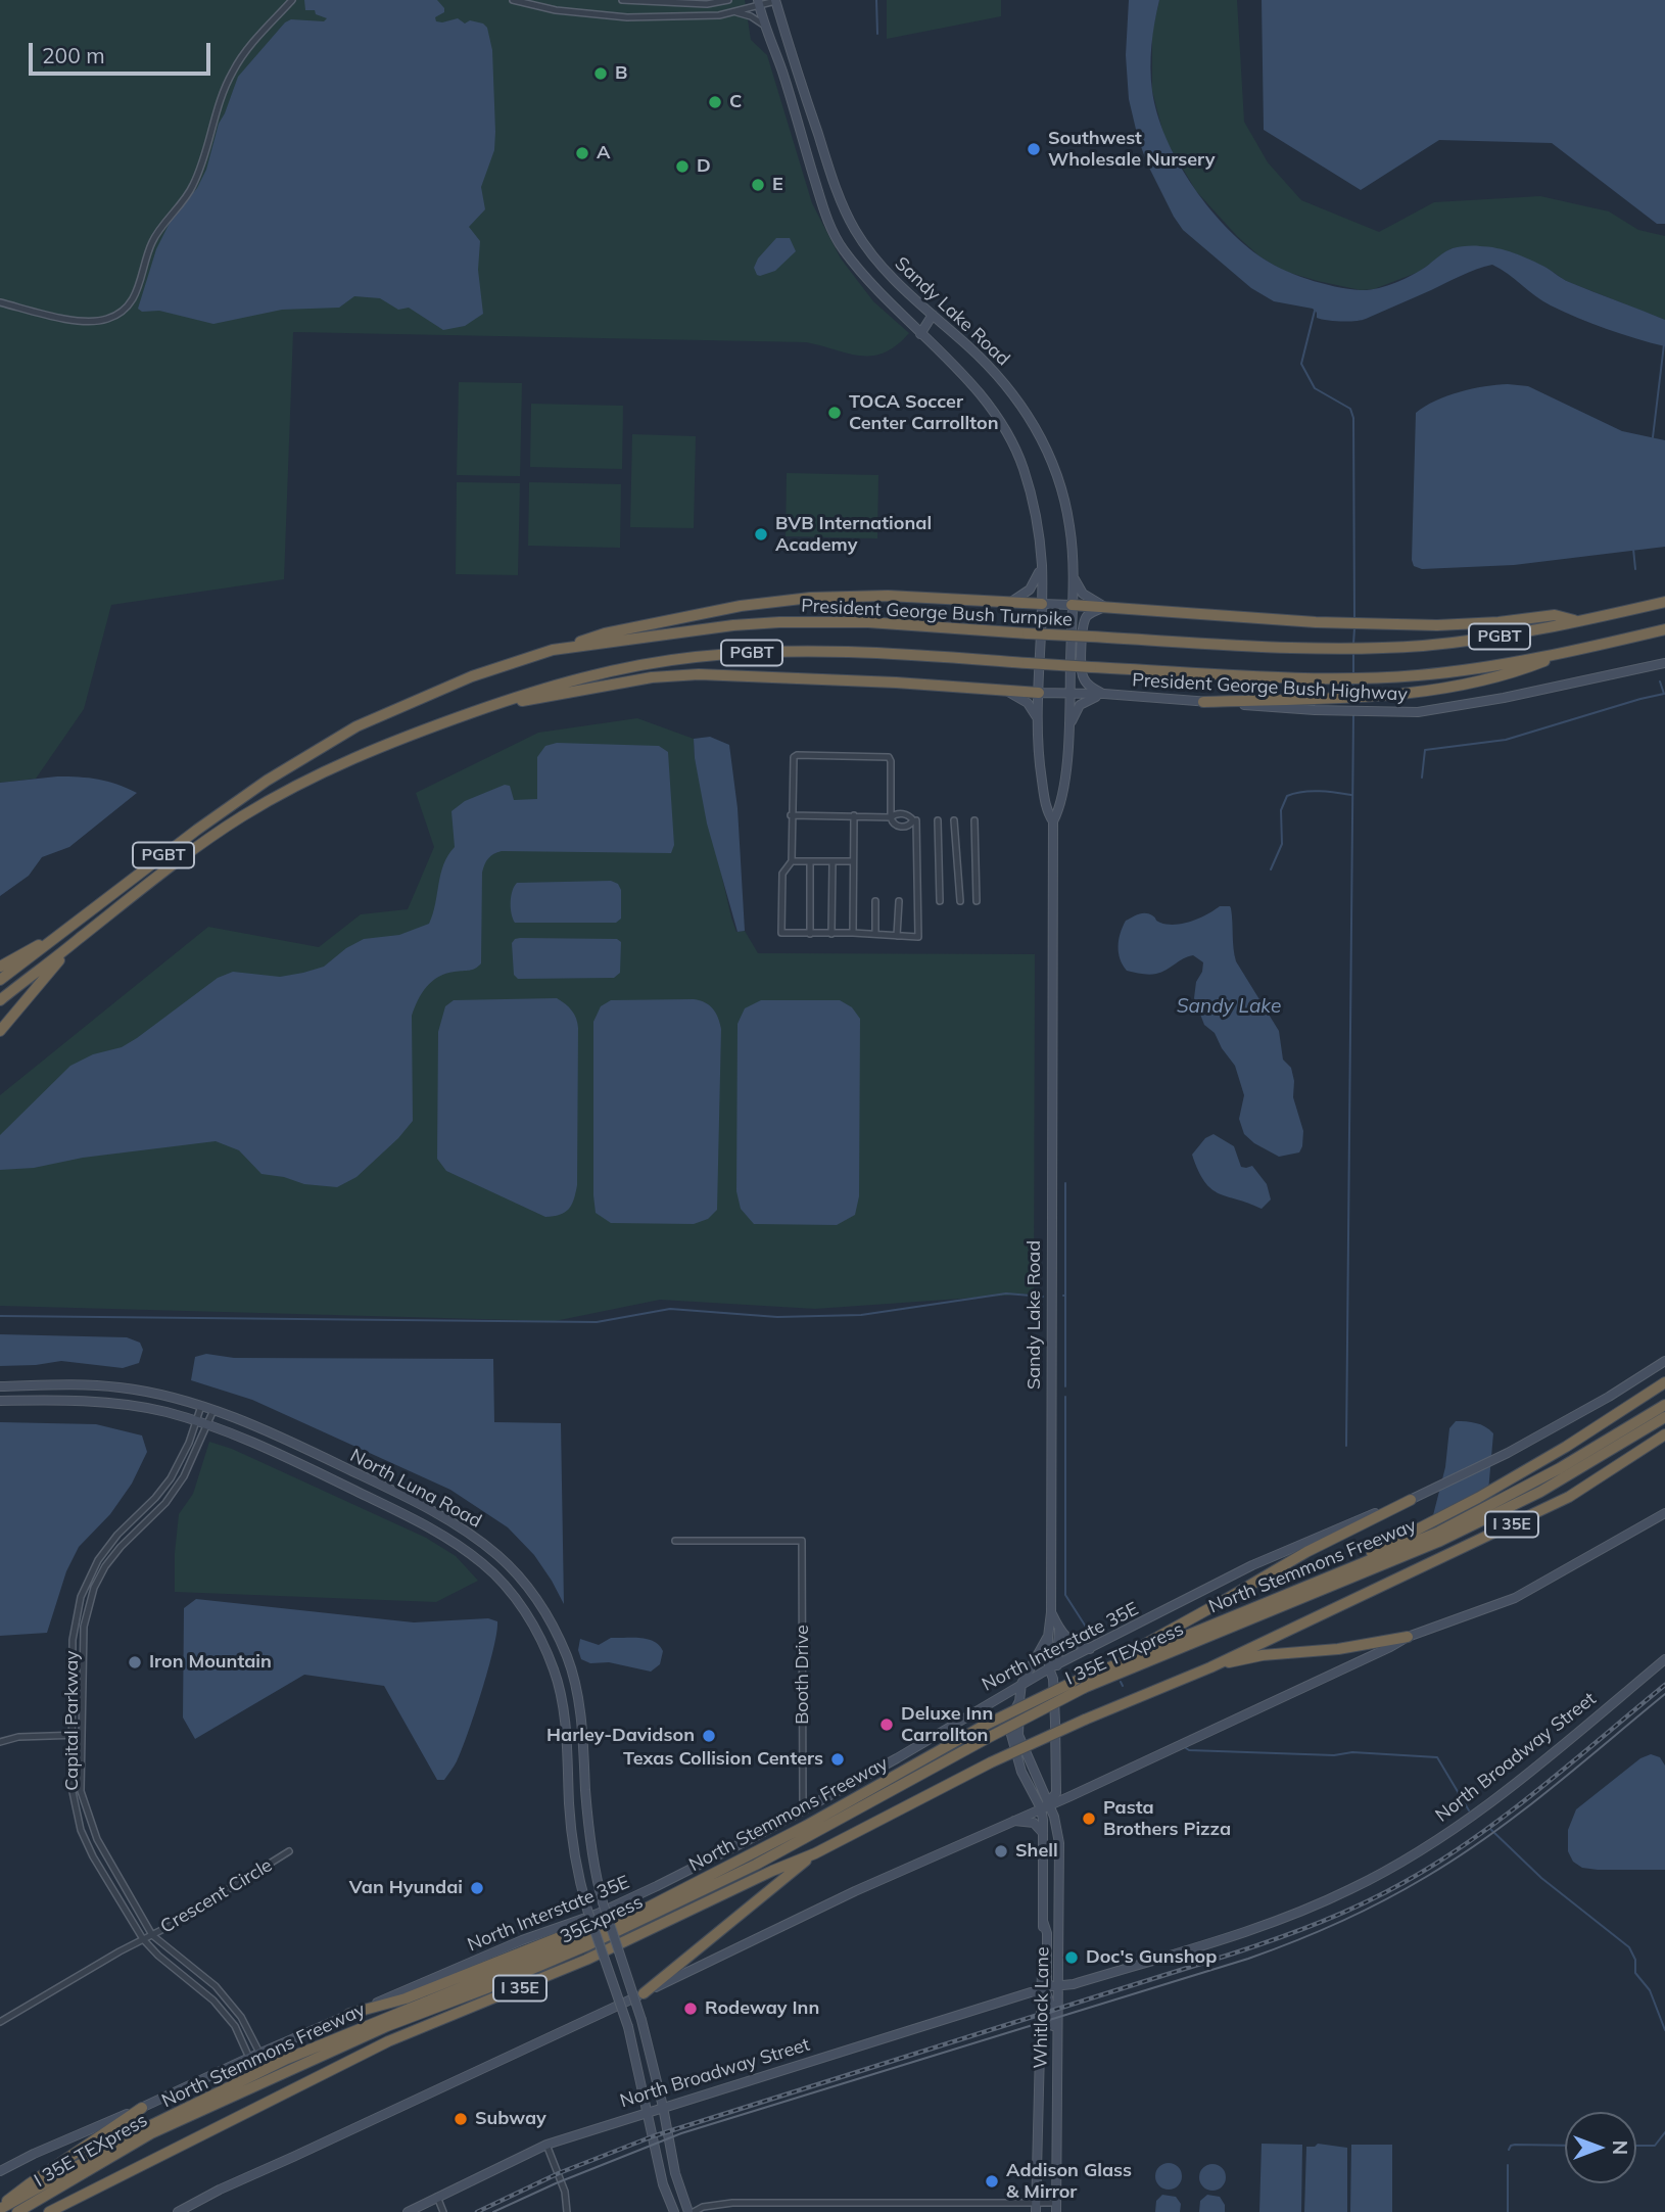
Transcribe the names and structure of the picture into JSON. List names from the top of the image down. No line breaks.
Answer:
{"streets":{"highway":["President George Bush Turnpike","PGBT","I 35E","North Stemmons Freeway","I 35E TEXpress","35Express"],"main road":["Sandy Lake Road","President George Bush Highway","North Luna Road","North Interstate 35E","North Broadway Street","Whitlock Lane"],"street":["Booth Drive","Capital Parkway","Crescent Circle"]},"crossings":[["Sandy Lake Road","President George Bush Highway"],["Sandy Lake Road","North Interstate 35E"],["Sandy Lake Road","Whitlock Lane"],["North Luna Road","Capital Parkway"],["North Luna Road","North Broadway Street"],["North Interstate 35E","Booth Drive"],["North Interstate 35E","Capital Parkway"],["I 35E TEXpress","35Express"],["Capital Parkway","Crescent Circle"],["North Broadway Street","Whitlock Lane"]],"water":["Sandy Lake"],"places":["B","C","Southwest Wholesale Nursery","A","D","E","TOCA Soccer Center Carrollton","BVB International Academy","Iron Mountain","Deluxe Inn Carrollton","Harley-Davidson","Texas Collision Centers","Pasta Brothers Pizza","Shell","Van Hyundai","Doc's Gunshop","Rodeway Inn","Subway","Addison Glass & Mirror"],"scale_bar":"200 m","north":"right"}
